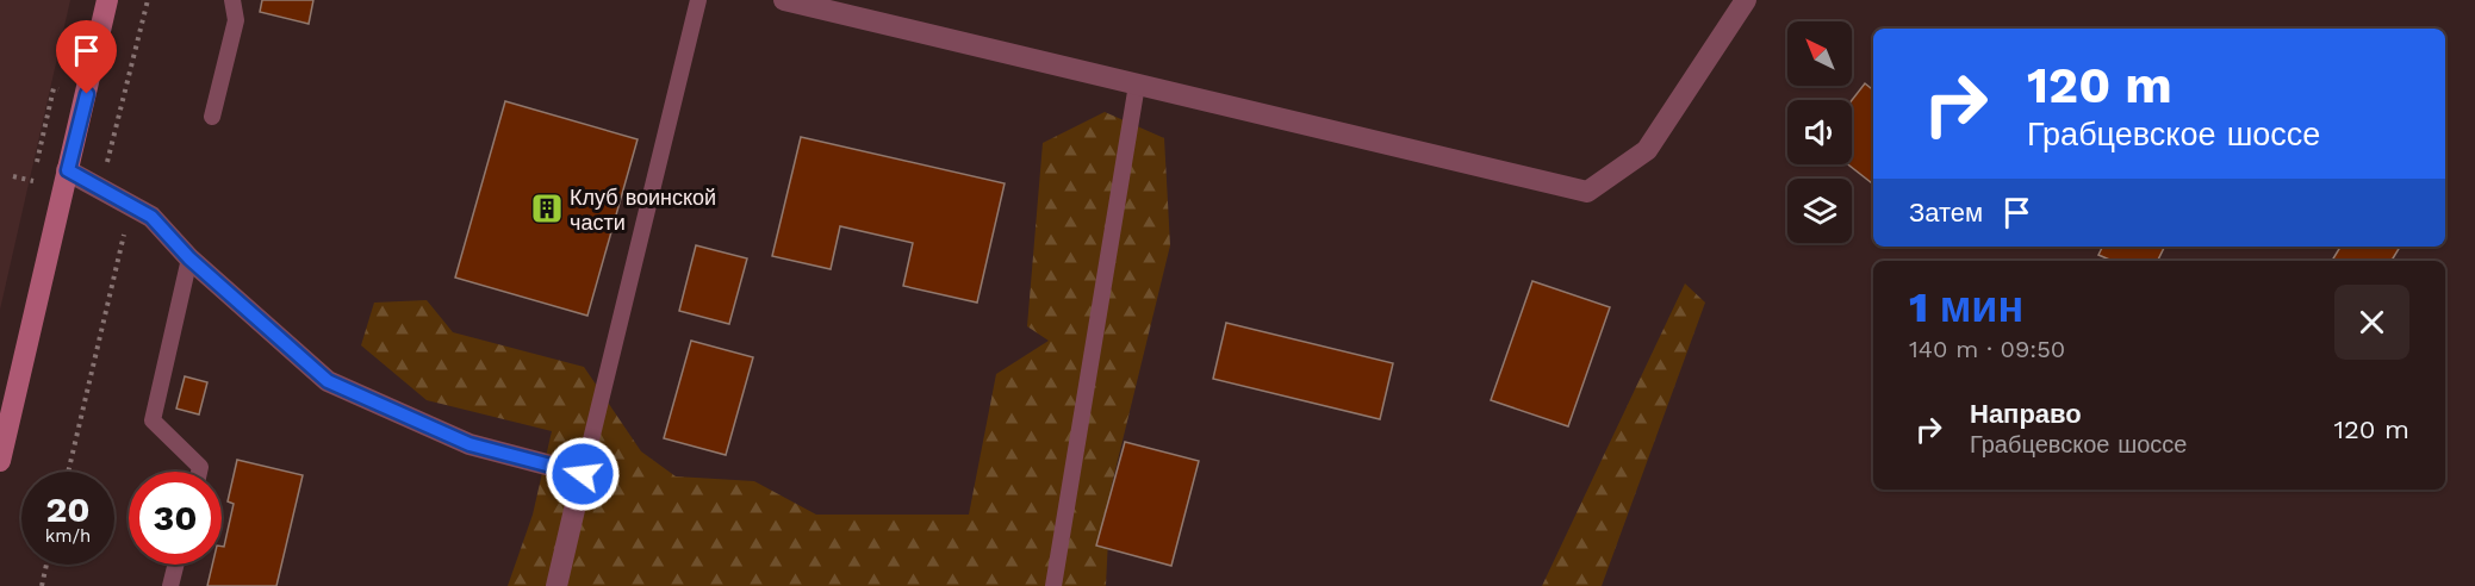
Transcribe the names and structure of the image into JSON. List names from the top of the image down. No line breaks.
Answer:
{"places":{"building":["Клуб воинской части"]},"north":"top left","page":{"turn":["120 m","Грабцевское шоссе"],"then":"Затем","heading":["1 мин","140 m · 09:50"],"list":[{"name":"Направо","note":"Грабцевское шоссе","value":"120 m"}],"speed":"20 km/h","limit":"30"}}
